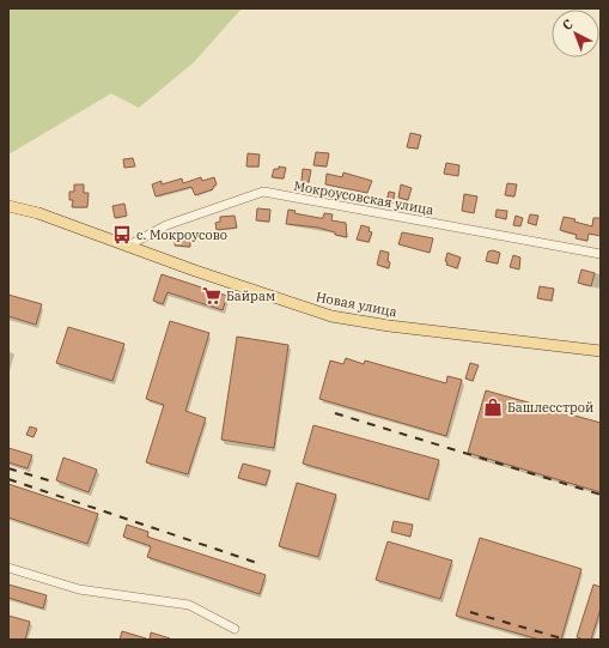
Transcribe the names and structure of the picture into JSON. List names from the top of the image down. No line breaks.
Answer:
{"streets":{"main road":["Новая улица"],"street":["Мокроусовская улица"]},"crossings":[["Мокроусовская улица","Новая улица"]],"places":{"bus stop":["с. Мокроусово"],"supermarket":["Байрам"],"shop":["Башлесстрой"]},"north":"top left"}
